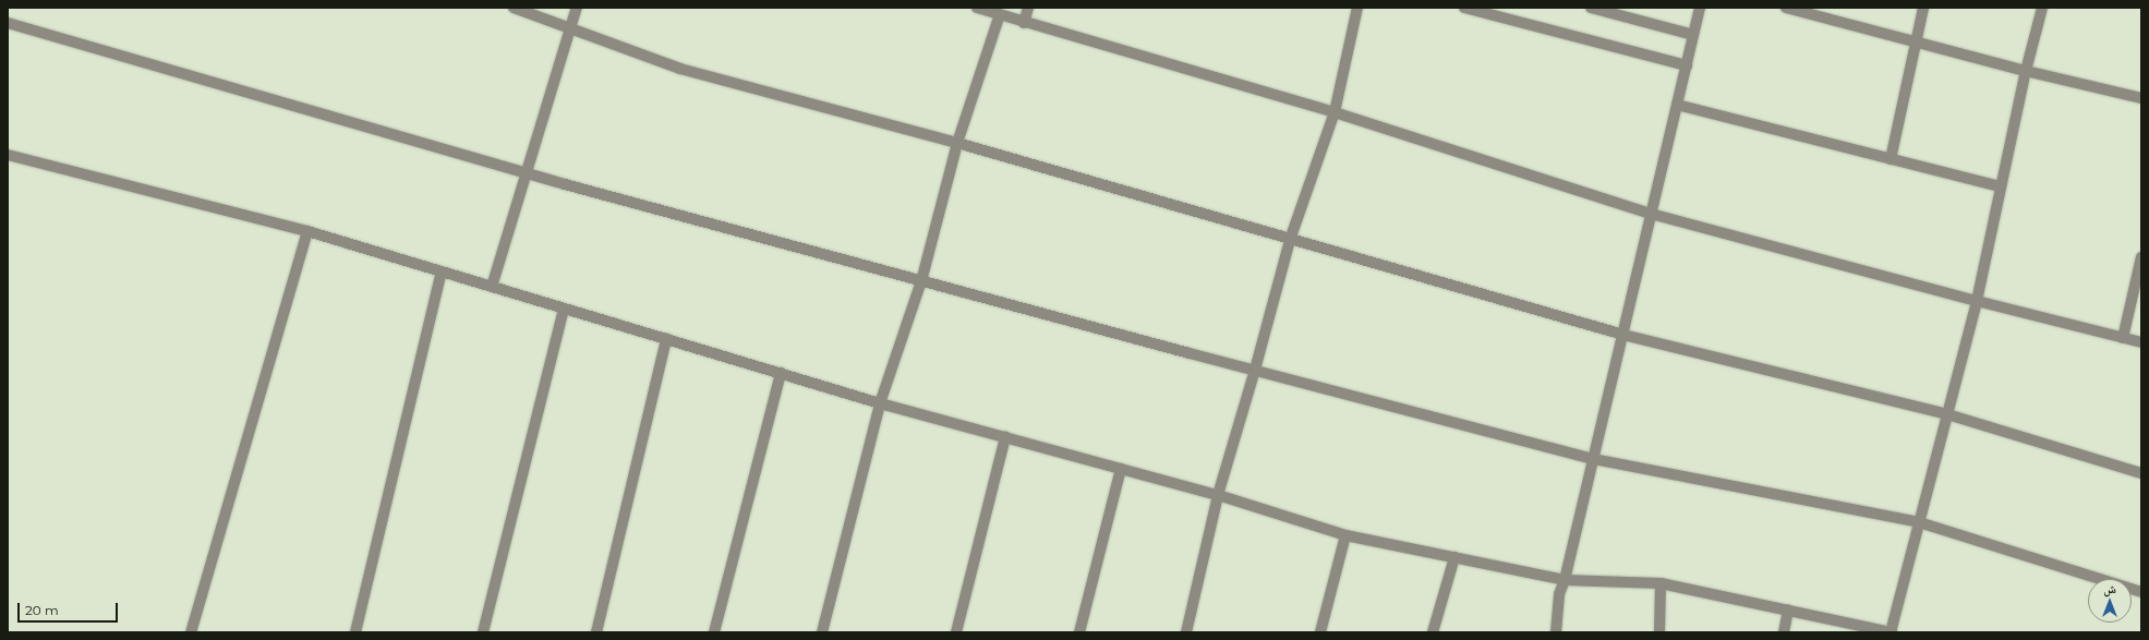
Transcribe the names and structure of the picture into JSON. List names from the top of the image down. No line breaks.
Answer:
{"scale_bar":"20 m","north":"top"}
